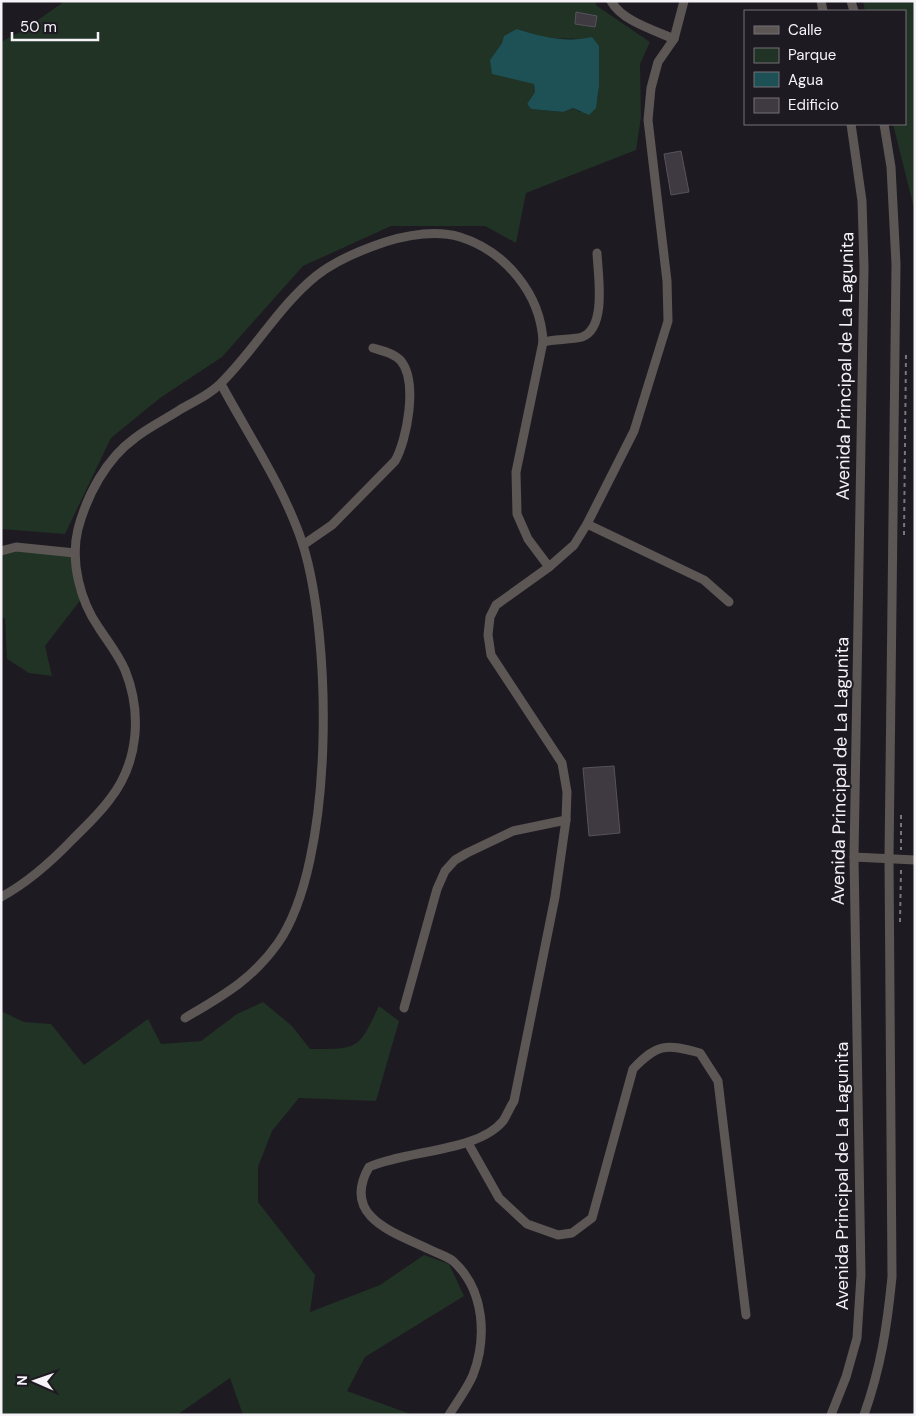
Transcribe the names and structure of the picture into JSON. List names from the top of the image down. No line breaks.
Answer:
{"streets":{"street":["Avenida Principal de La Lagunita"]},"legend":["Calle","Parque","Agua","Edificio"],"scale_bar":"50 m","north":"left"}
